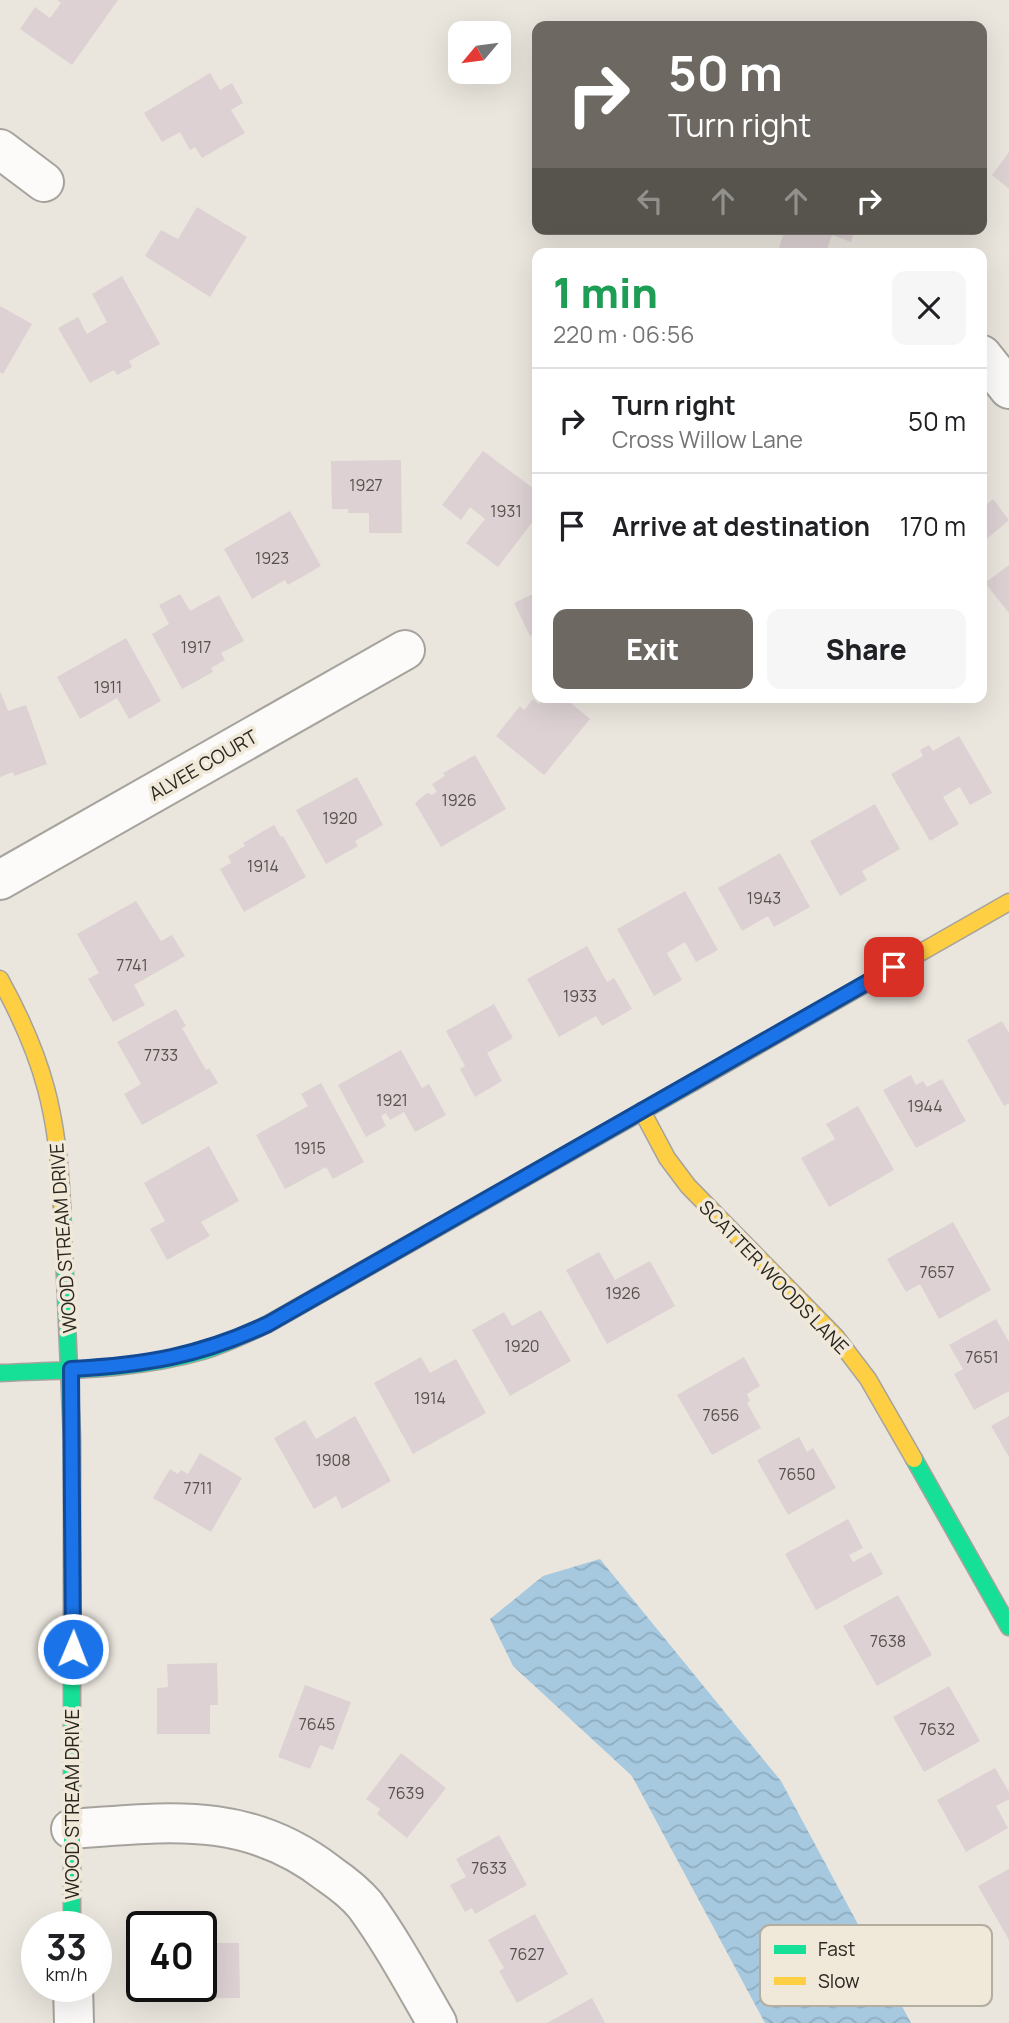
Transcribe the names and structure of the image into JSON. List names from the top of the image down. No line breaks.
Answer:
{"streets":{"street":["ALVEE COURT","WOOD STREAM DRIVE","SCATTER WOODS LANE"]},"house_numbers":["1927","1931","1923","1917","1911","1926","1920","1914","1943","7741","1933","7733","1921","1944","1915","7657","1926","1920","7651","1914","7656","1908","7650","7711","7638","7645","7632","7639","7633","7627"],"legend":["Fast","Slow"],"north":"bottom left","page":{"turn":["50 m","Turn right"],"heading":["1 min","220 m · 06:56"],"list":[{"name":"Turn right","note":"Cross Willow Lane","value":"50 m"},{"name":"Arrive at destination","value":"170 m"}],"buttons":["Exit","Share"],"speed":"33 km/h","limit":"40"}}
